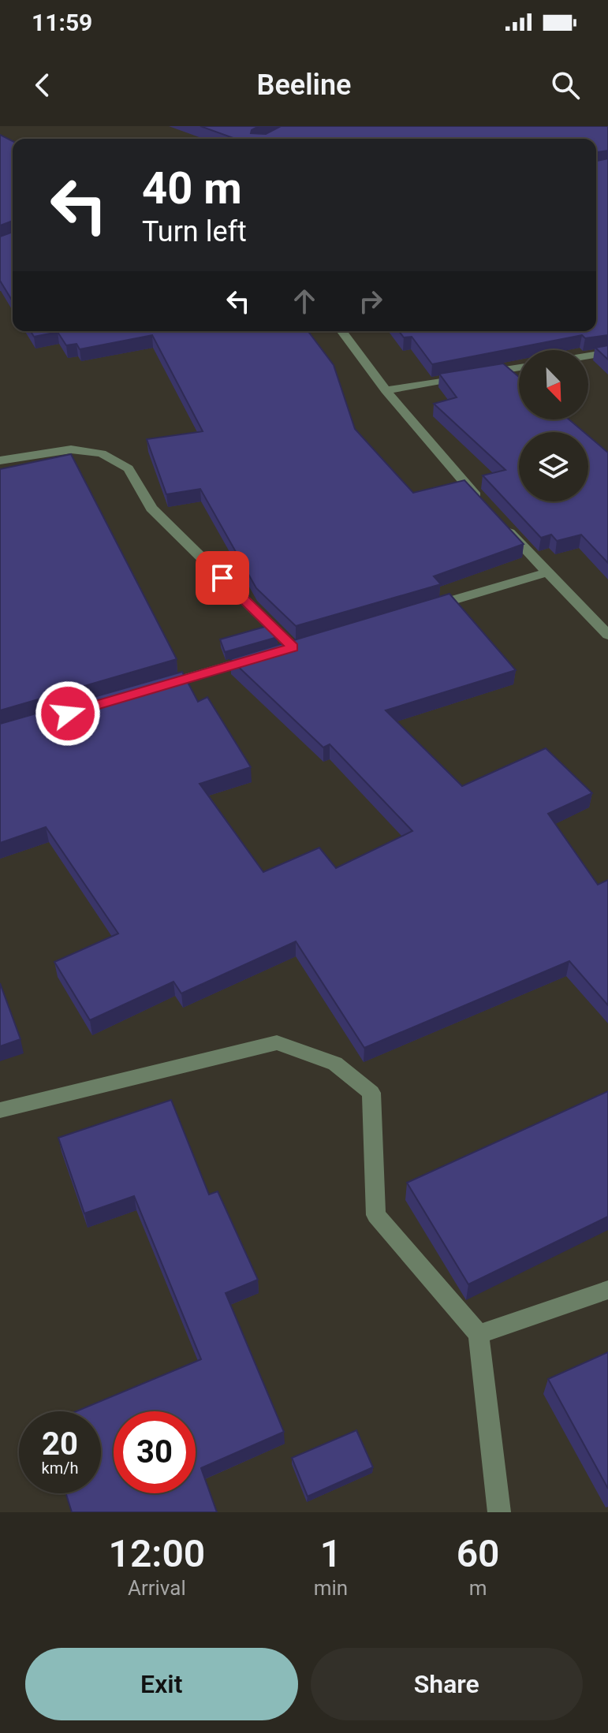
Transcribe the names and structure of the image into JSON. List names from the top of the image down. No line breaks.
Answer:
{"north":"bottom right","page":{"status":"11:59","header":"Beeline","turn":["40 m","Turn left"],"speed":"20 km/h","limit":"30","eta":["12:00","Arrival","1","min","60","m"],"buttons":["Exit","Share"]}}
